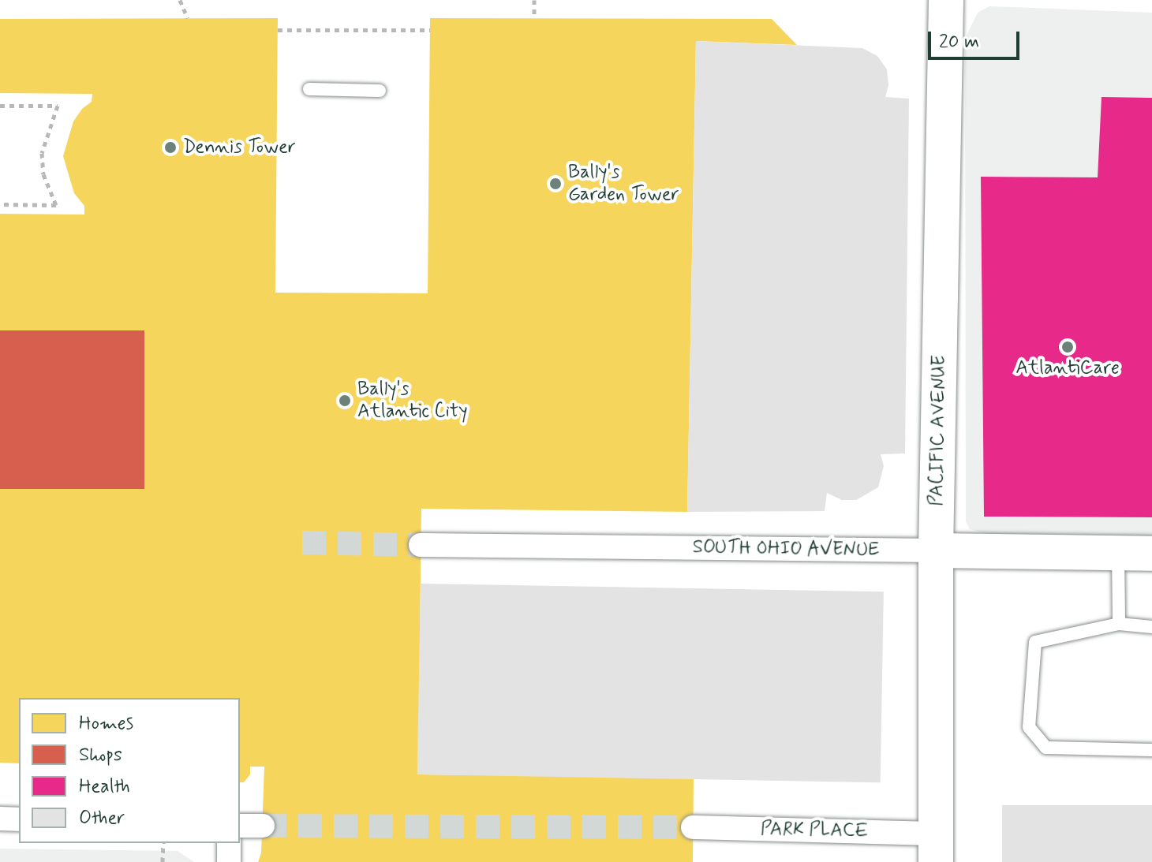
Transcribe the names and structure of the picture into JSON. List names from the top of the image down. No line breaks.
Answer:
{"streets":{"street":["PACIFIC AVENUE","SOUTH OHIO AVENUE","PARK PLACE"]},"crossings":[["PACIFIC AVENUE","SOUTH OHIO AVENUE"],["PACIFIC AVENUE","PARK PLACE"]],"places":["Dennis Tower","Bally's Garden Tower","AtlantiCare","Bally's Atlantic City"],"legend":["Homes","Shops","Health","Other"],"scale_bar":"20 m"}
